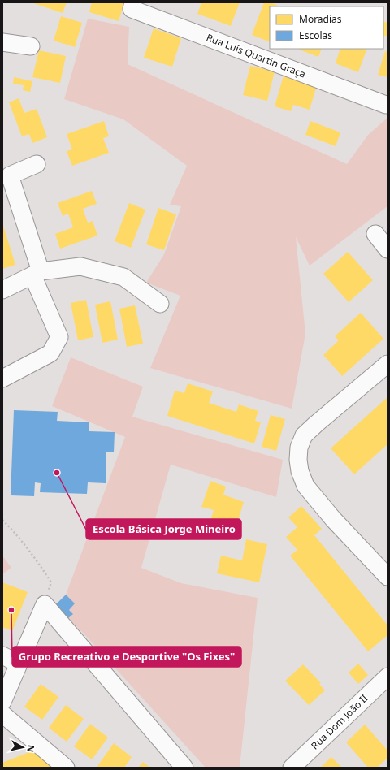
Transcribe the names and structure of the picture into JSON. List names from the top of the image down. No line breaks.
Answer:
{"streets":{"street":["Rua Luís Quartin Graça","Rua Dom João II"]},"places":["Escola Básica Jorge Mineiro","Grupo Recreativo e Desportive \"Os Fixes\""],"legend":["Moradias","Escolas"],"north":"right"}
